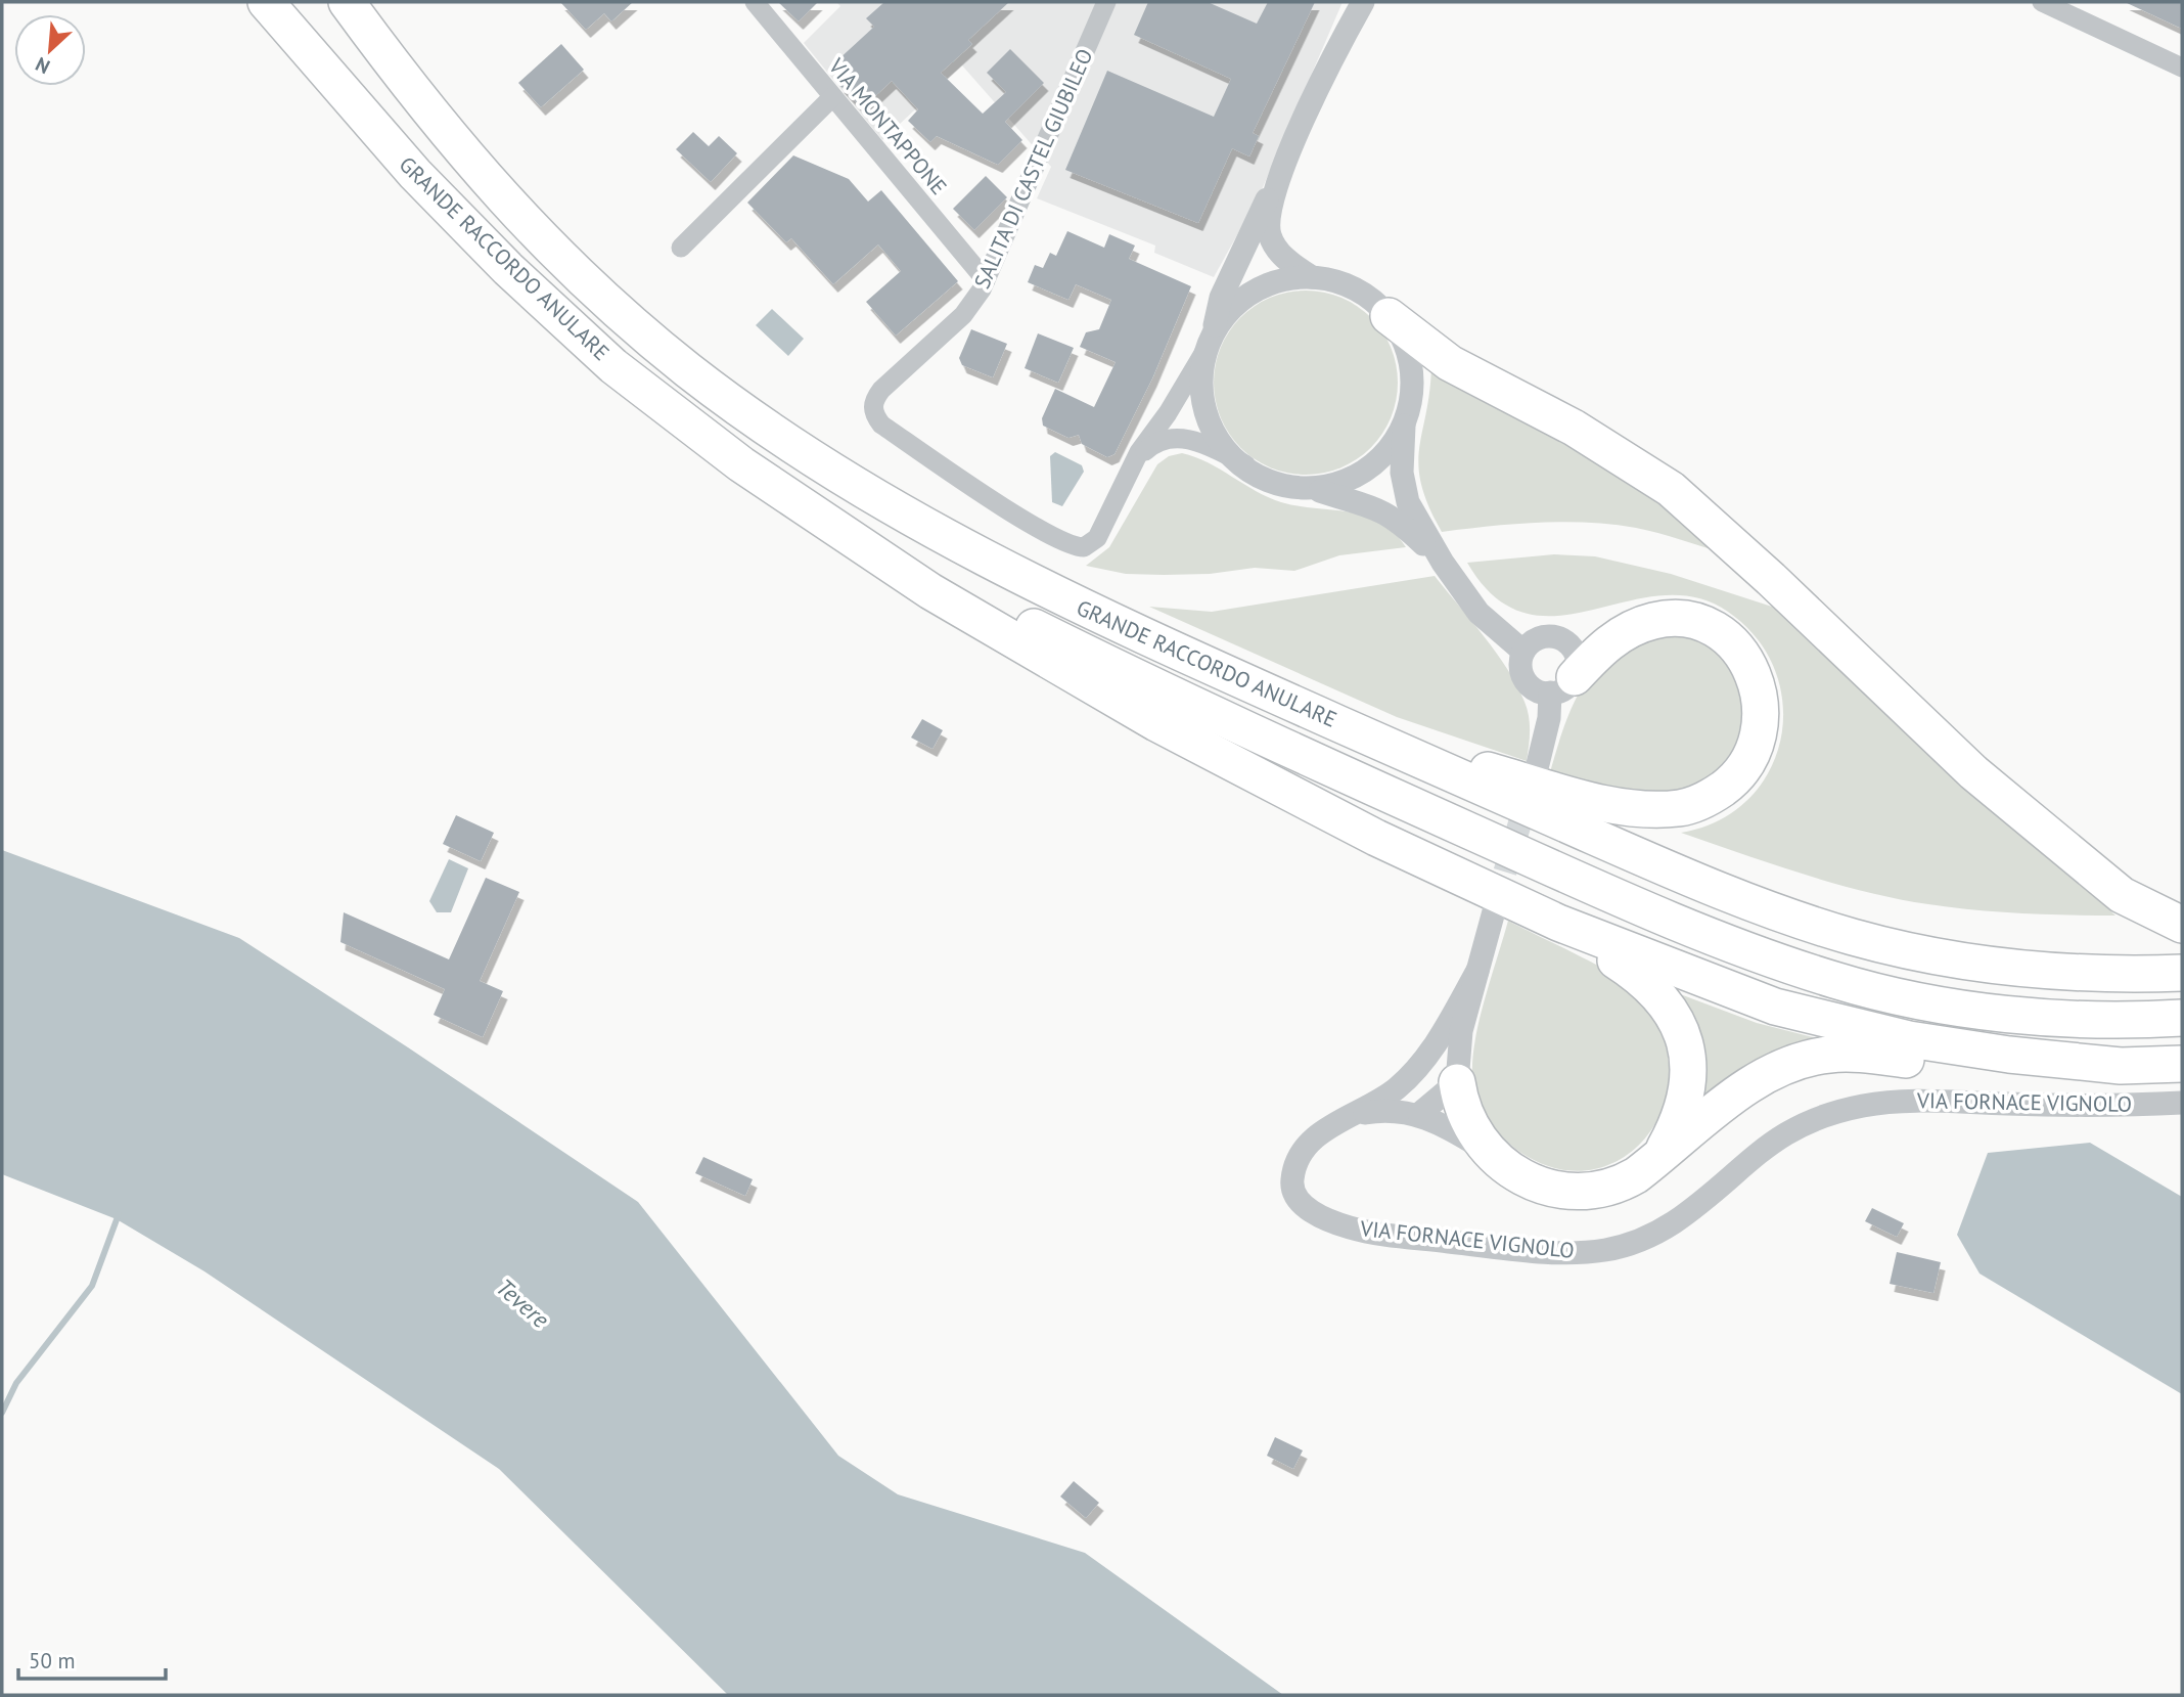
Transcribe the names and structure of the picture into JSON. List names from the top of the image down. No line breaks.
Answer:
{"streets":{"highway":["GRANDE RACCORDO ANULARE"],"street":["VIA MONTAPPONE","SALITA DI CASTEL GIUBILEO","VIA FORNACE VIGNOLO"]},"crossings":[["VIA MONTAPPONE","SALITA DI CASTEL GIUBILEO"]],"water":["Tevere"],"scale_bar":"50 m","north":"bottom left"}
